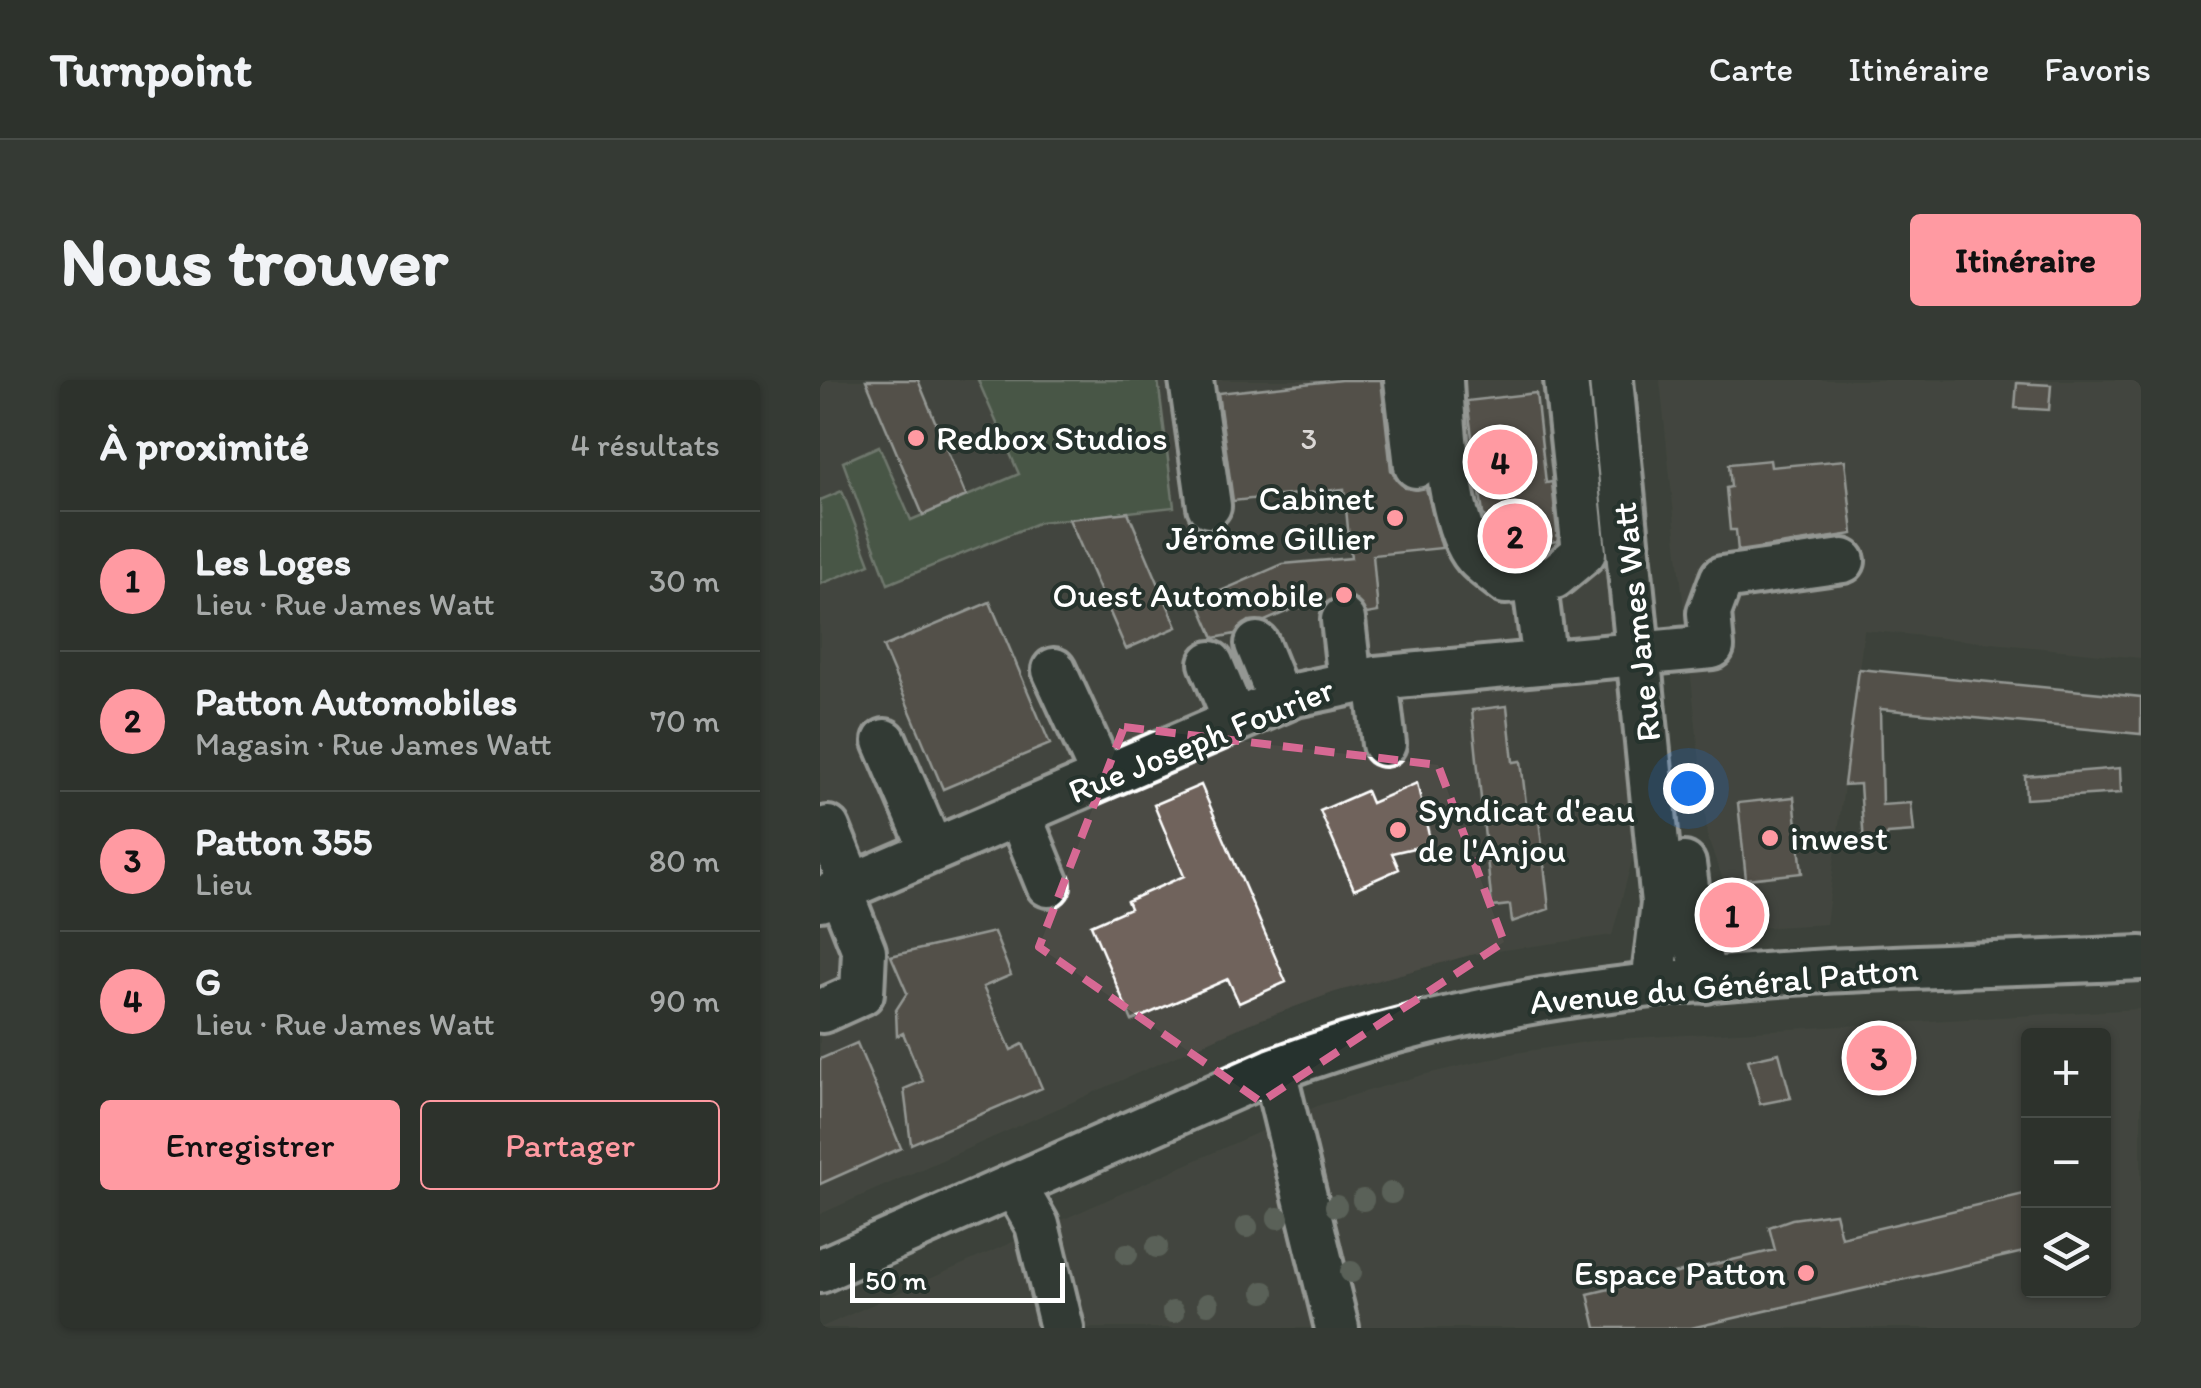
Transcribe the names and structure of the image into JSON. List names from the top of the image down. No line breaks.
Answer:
{"streets":{"street":["Rue James Watt","Rue Joseph Fourier","Avenue du Général Patton"]},"crossings":[["Rue James Watt","Rue Joseph Fourier"],["Rue James Watt","Avenue du Général Patton"]],"places":["Redbox Studios","Cabinet Jérôme Gillier","Ouest Automobile","Syndicat d'eau de l'Anjou","inwest","Espace Patton"],"house_numbers":["3"],"scale_bar":"50 m","page":{"header":"Turnpoint","nav":["Carte","Itinéraire","Favoris"],"buttons":["Itinéraire",["Enregistrer","Partager"]],"title":"Nous trouver","heading":["À proximité","4 résultats"],"pins":["4","2","1","3"],"list":[{"mark":"1","name":"Les Loges","note":"Lieu · Rue James Watt","value":"30 m"},{"mark":"2","name":"Patton Automobiles","note":"Magasin · Rue James Watt","value":"70 m"},{"mark":"3","name":"Patton 355","note":"Lieu","value":"80 m"},{"mark":"4","name":"G","note":"Lieu · Rue James Watt","value":"90 m"}],"map_buttons":["+","−"],"scale":"50 m"}}
